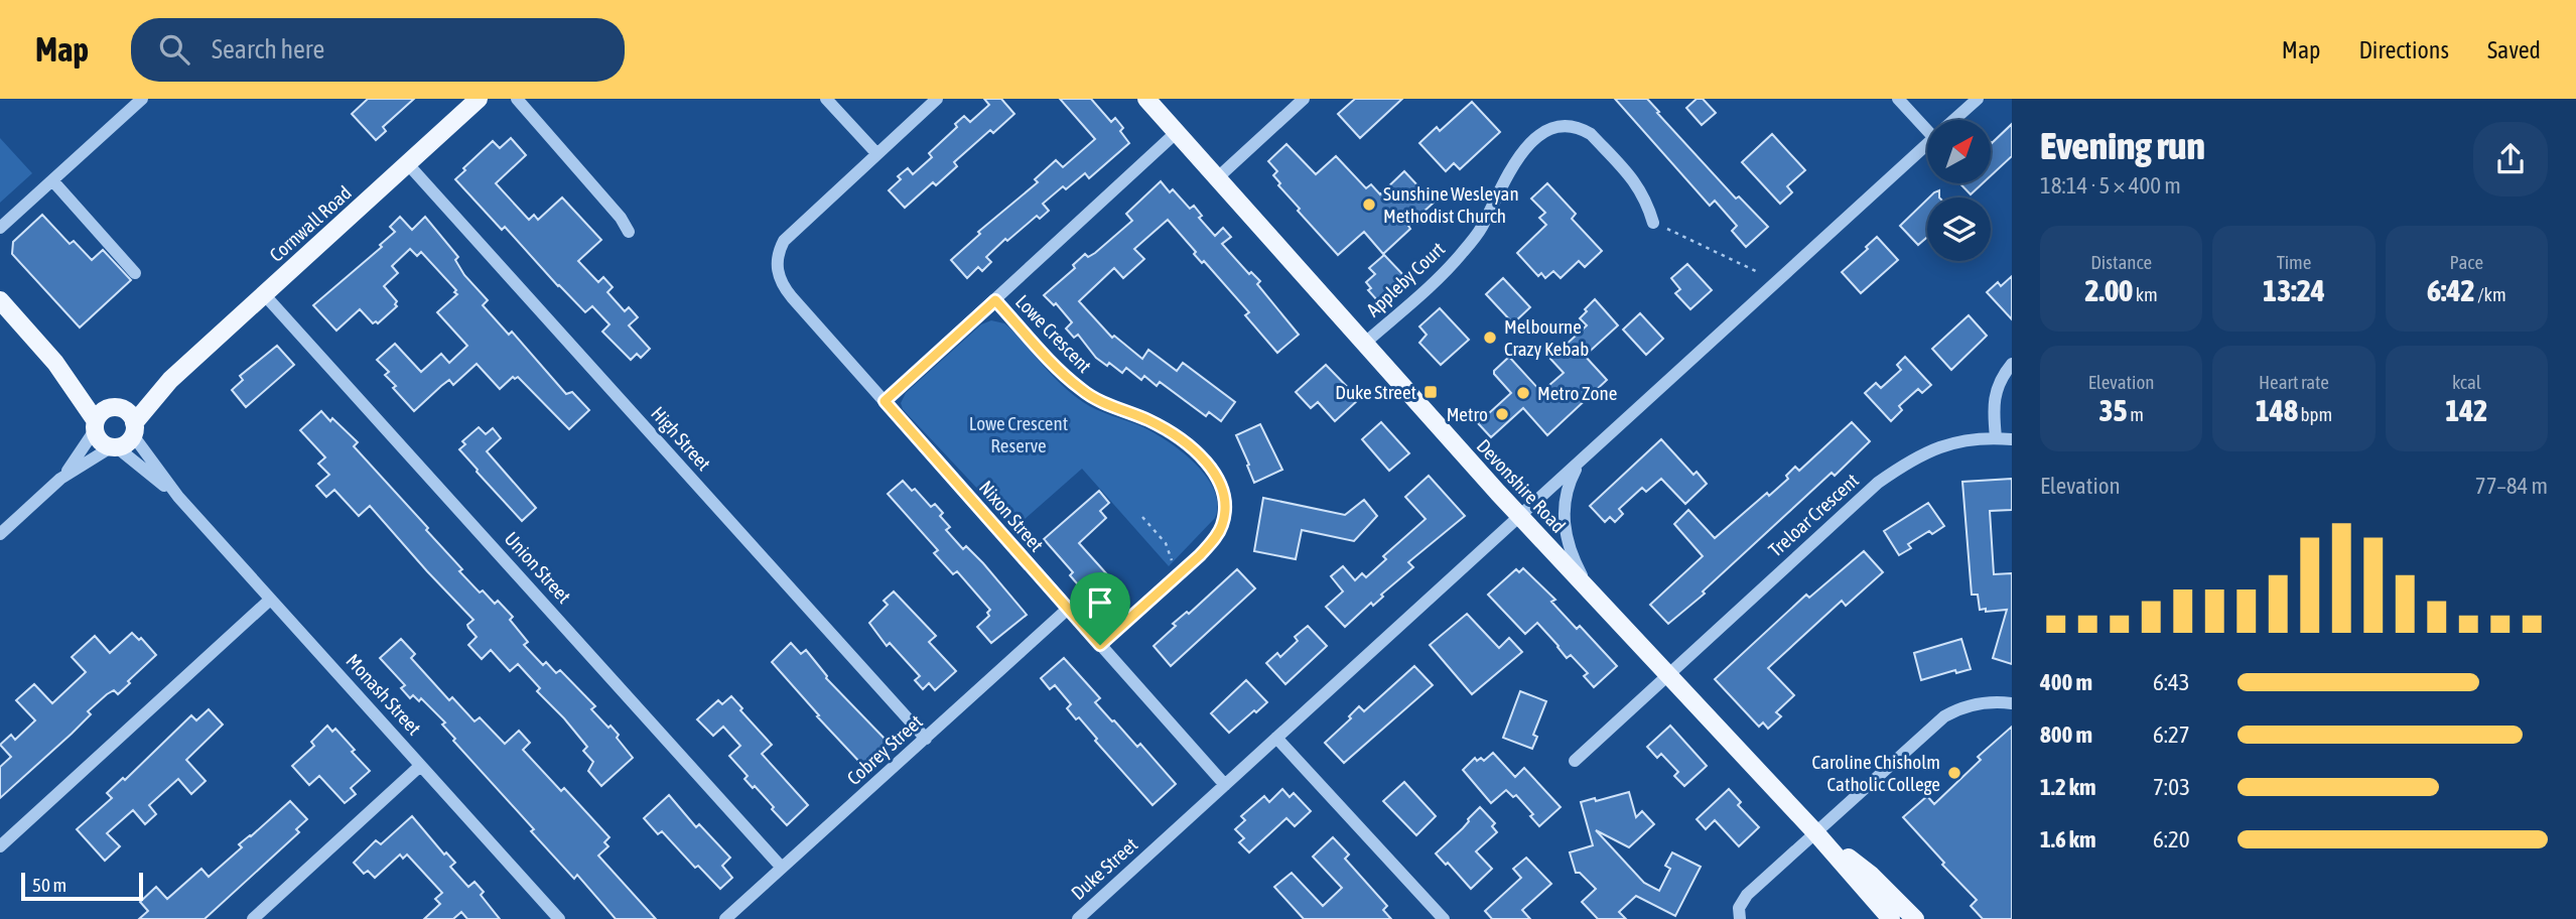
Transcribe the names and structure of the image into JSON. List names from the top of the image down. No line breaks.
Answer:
{"streets":{"main road":["Cornwall Road","Devonshire Road"],"street":["Appleby Court","Lowe Crescent","High Street","Treloar Crescent","Nixon Street","Union Street","Monash Street","Cobrey Street","Duke Street"]},"crossings":[["Cornwall Road","High Street"],["Cornwall Road","Union Street"],["Cornwall Road","Monash Street"],["Appleby Court","Devonshire Road"],["Lowe Crescent","Nixon Street"],["High Street","Cobrey Street"],["Devonshire Road","Treloar Crescent"],["Devonshire Road","Duke Street"],["Nixon Street","Cobrey Street"],["Nixon Street","Duke Street"],["Union Street","Cobrey Street"]],"parks":["Lowe Crescent Reserve"],"places":{"other":["Sunshine Wesleyan Methodist Church","Melbourne Crazy Kebab","Metro Zone","Metro","Caroline Chisholm Catholic College"],"transit":["Duke Street"]},"scale_bar":"50 m","north":"top right","page":{"header":"Map","search":"Search here","nav":["Map","Directions","Saved"],"heading":["Evening run","18:14 · 5 × 400 m"],"stats":[["Distance","2.00 km"],["Time","13:24"],["Pace","6:42 /km"],["Elevation","35 m"],["Heart rate","148 bpm"],["kcal","142"]],"chart":["Elevation","77–84 m"],"list":[{"name":"400 m","note":"6:43"},{"name":"800 m","note":"6:27"},{"name":"1.2 km","note":"7:03"},{"name":"1.6 km","note":"6:20"}],"scale":"50 m"}}
